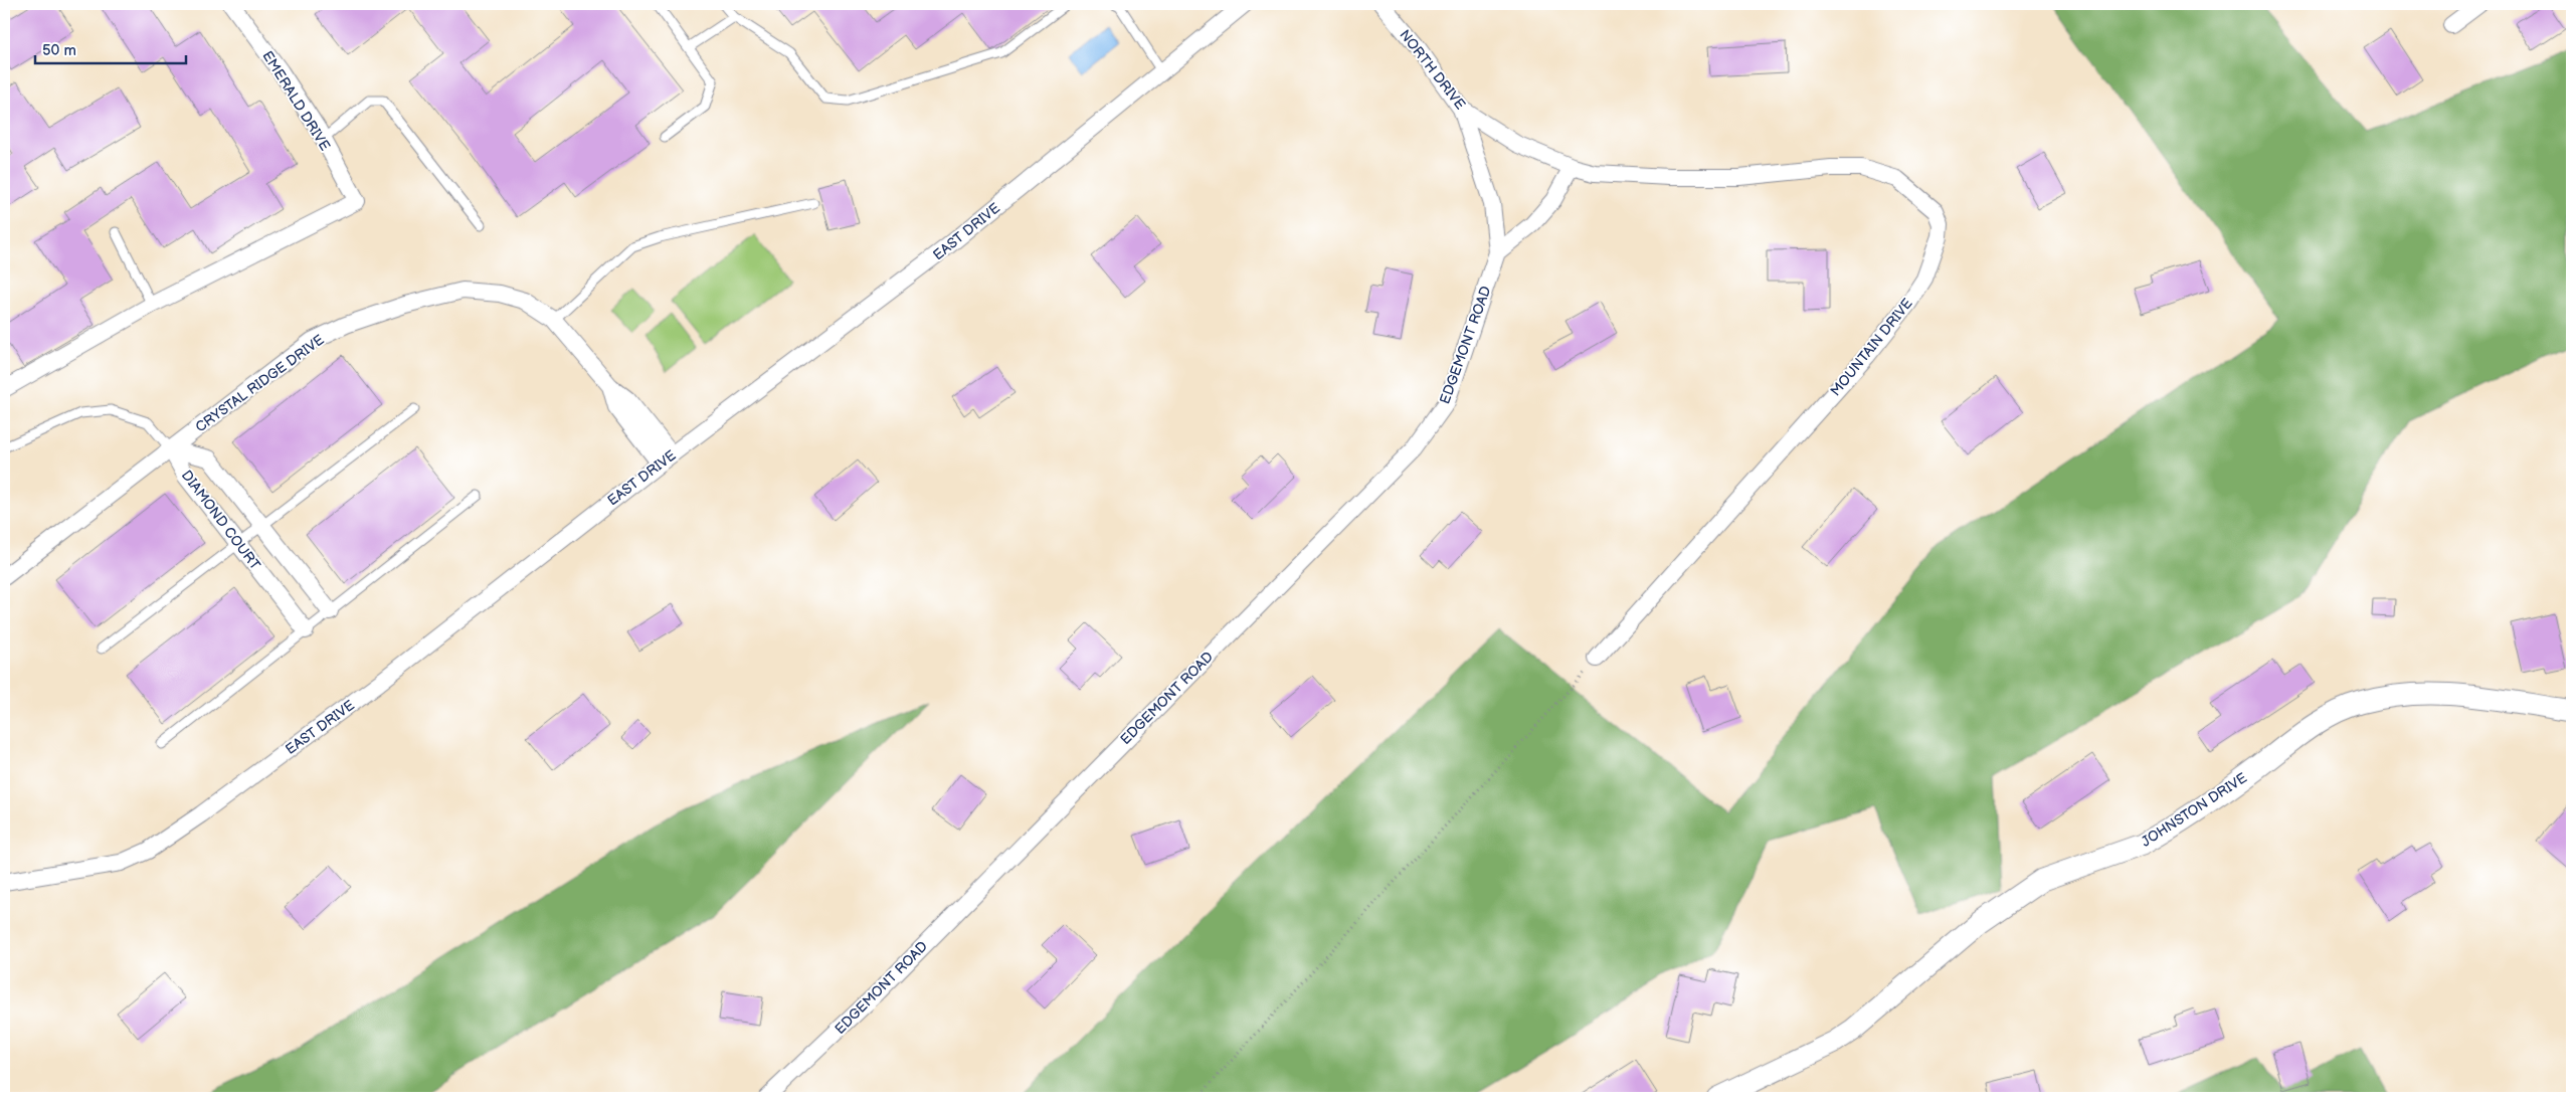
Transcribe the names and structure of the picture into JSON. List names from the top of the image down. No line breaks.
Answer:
{"streets":{"street":["NORTH DRIVE","EMERALD DRIVE","EAST DRIVE","EDGEMONT ROAD","MOUNTAIN DRIVE","CRYSTAL RIDGE DRIVE","DIAMOND COURT","JOHNSTON DRIVE"]},"crossings":[["NORTH DRIVE","EDGEMONT ROAD"],["NORTH DRIVE","MOUNTAIN DRIVE"],["EAST DRIVE","CRYSTAL RIDGE DRIVE"],["CRYSTAL RIDGE DRIVE","DIAMOND COURT"]],"scale_bar":"50 m"}
